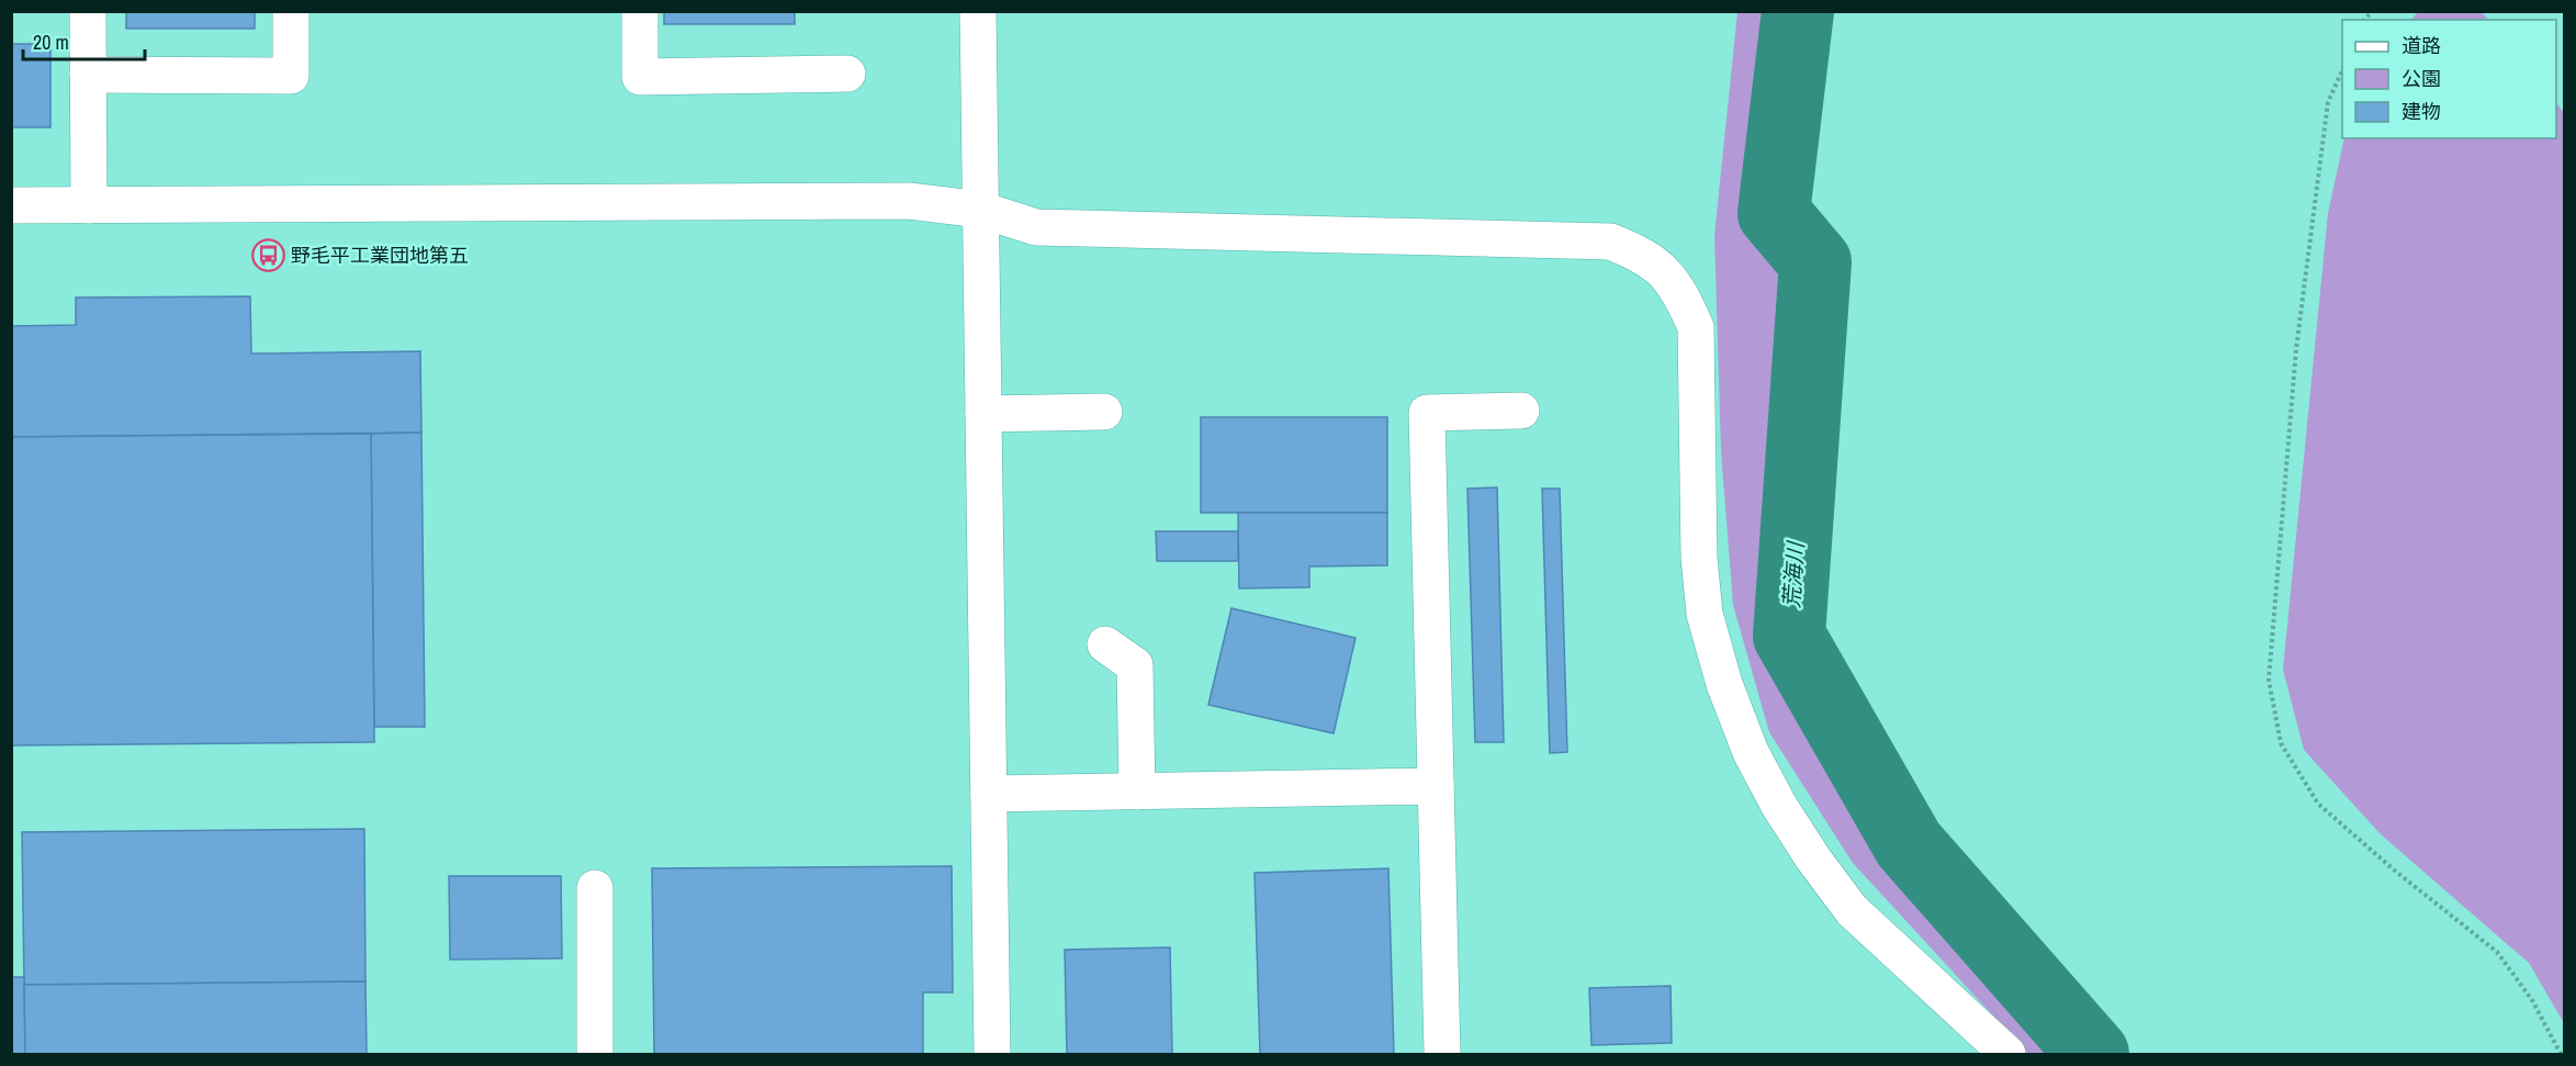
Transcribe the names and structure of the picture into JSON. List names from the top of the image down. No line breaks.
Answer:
{"water":["荒海川"],"places":{"bus stop":["野毛平工業団地第五"]},"legend":["道路","公園","建物"],"scale_bar":"20 m"}
